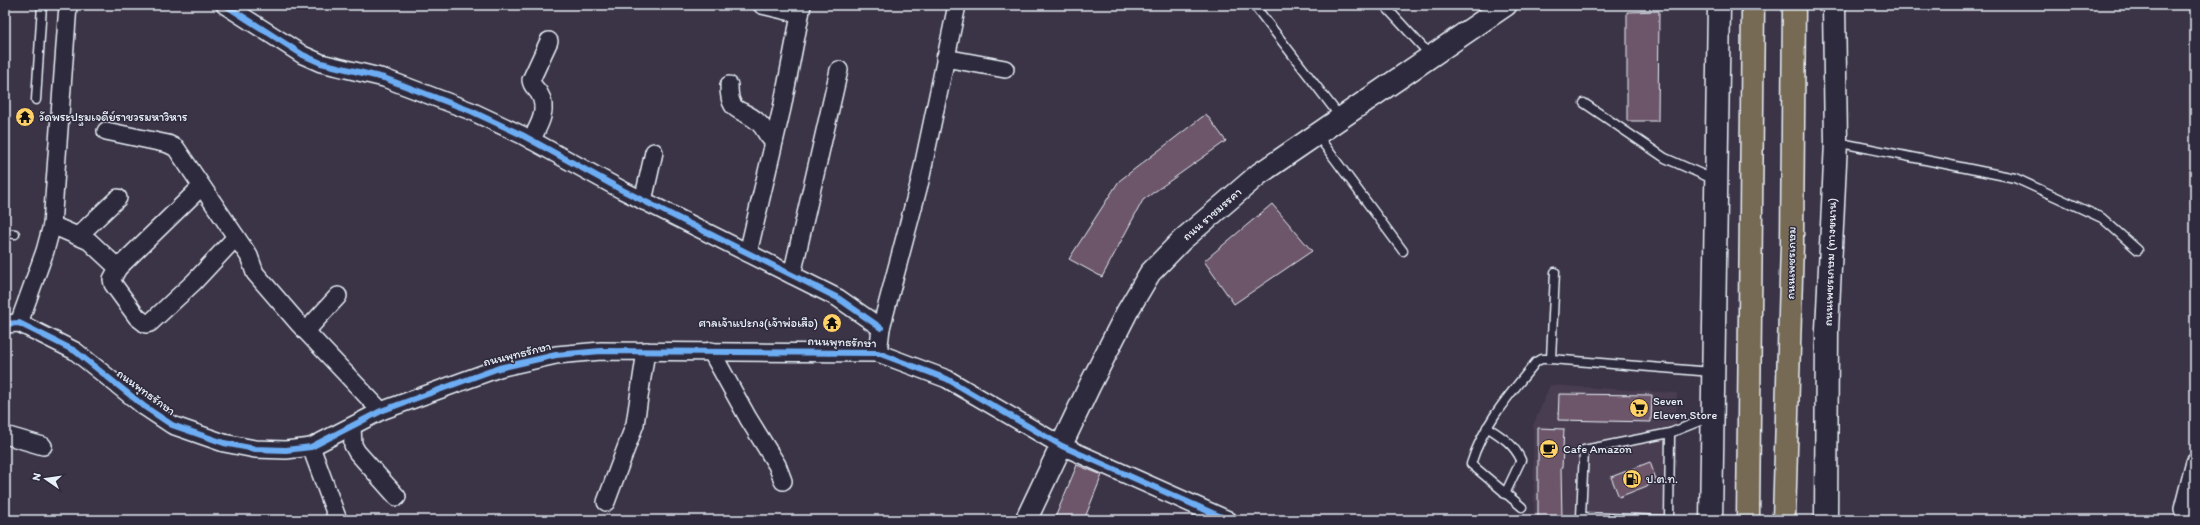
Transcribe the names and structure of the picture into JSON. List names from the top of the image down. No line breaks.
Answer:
{"streets":{"highway":["ถนนเพชรเกษม"],"main road":["ถนนเพชรเกษม (ทางขนาน)"],"street":["ถนน ราชมรรคา","ถนนพุทธรักษา"]},"crossings":[["ถนน ราชมรรคา","ถนนพุทธรักษา"]],"places":{"temple":["วัดพระปฐมเจดีย์ราชวรมหาวิหาร","ศาลเจ้าแปะกง(เจ้าพ่อเสือ)"],"supermarket":["Seven Eleven Store"],"cafe":["Cafe Amazon"],"fuel station":["ป.ต.ท."]},"north":"left"}
